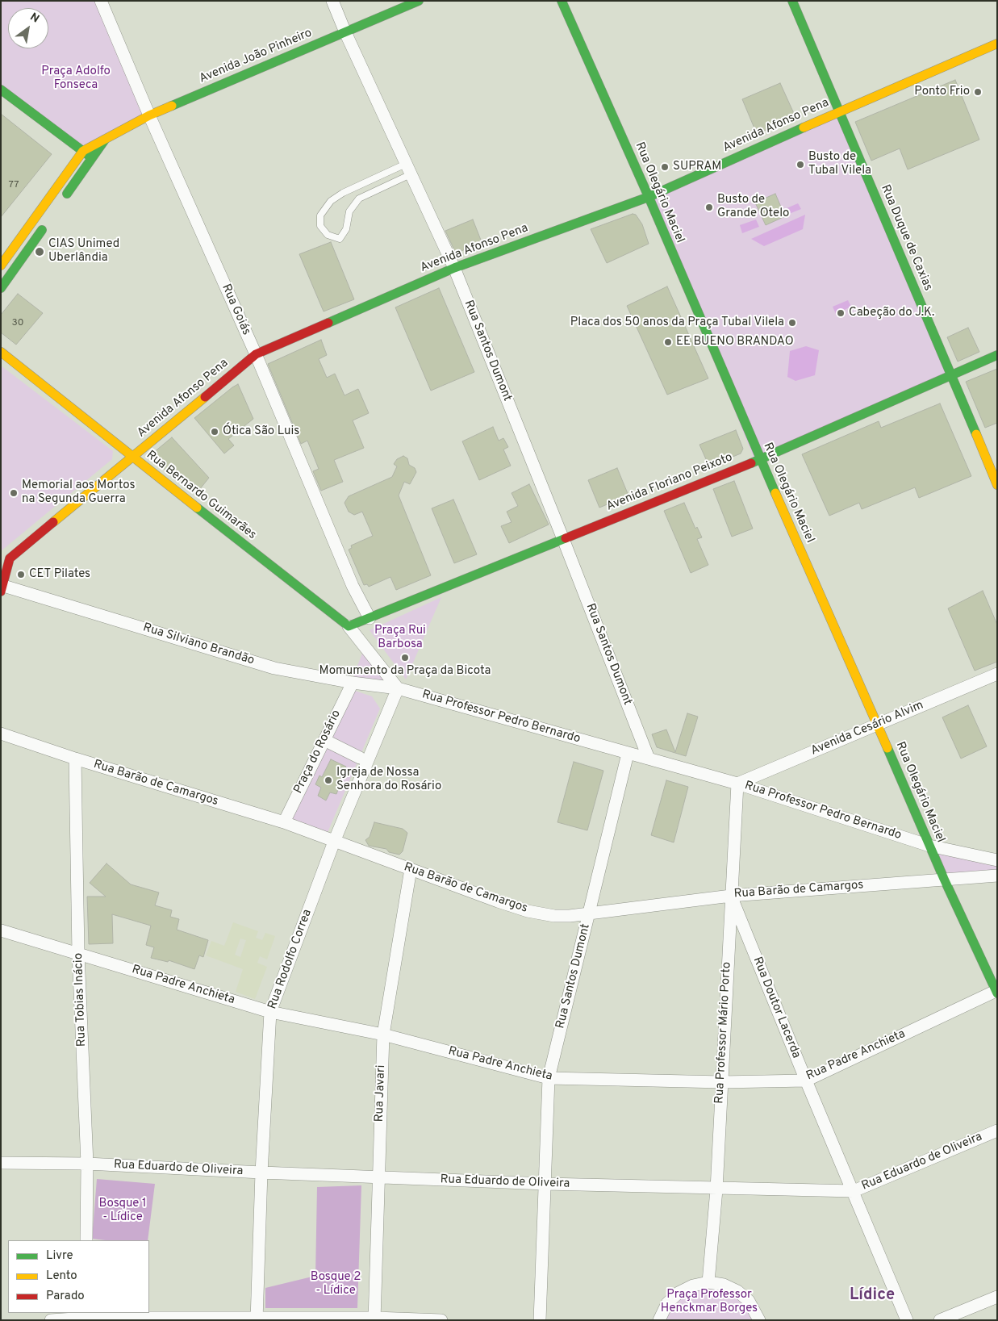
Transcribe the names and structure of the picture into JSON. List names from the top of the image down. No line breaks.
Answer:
{"streets":{"street":["Avenida João Pinheiro","Avenida Afonso Pena","Rua Olegário Maciel","Rua Duque de Caxias","Rua Goiás","Rua Santos Dumont","Avenida Floriano Peixoto","Rua Bernardo Guimarães","Rua Silviano Brandão","Rua Professor Pedro Bernardo","Avenida Cesário Alvim","Praça do Rosário","Rua Barão de Camargos","Rua Rodolfo Correa","Rua Padre Anchieta","Rua Tobias Inácio","Rua Doutor Lacerda","Rua Professor Mário Porto","Rua Javari","Rua Eduardo de Oliveira"]},"crossings":[["Avenida João Pinheiro","Rua Goiás"],["Avenida João Pinheiro","Rua Santos Dumont"],["Avenida Afonso Pena","Rua Olegário Maciel"],["Avenida Afonso Pena","Rua Duque de Caxias"],["Avenida Afonso Pena","Rua Goiás"],["Avenida Afonso Pena","Rua Santos Dumont"],["Avenida Afonso Pena","Rua Bernardo Guimarães"],["Rua Olegário Maciel","Avenida Floriano Peixoto"],["Rua Olegário Maciel","Rua Professor Pedro Bernardo"],["Rua Olegário Maciel","Avenida Cesário Alvim"],["Rua Olegário Maciel","Rua Barão de Camargos"],["Rua Olegário Maciel","Rua Padre Anchieta"],["Rua Duque de Caxias","Avenida Floriano Peixoto"],["Rua Goiás","Avenida Floriano Peixoto"],["Rua Santos Dumont","Avenida Floriano Peixoto"],["Rua Santos Dumont","Rua Professor Pedro Bernardo"],["Rua Santos Dumont","Rua Barão de Camargos"],["Rua Santos Dumont","Rua Padre Anchieta"],["Rua Santos Dumont","Rua Eduardo de Oliveira"],["Avenida Floriano Peixoto","Rua Bernardo Guimarães"],["Rua Silviano Brandão","Rua Professor Pedro Bernardo"],["Rua Silviano Brandão","Praça do Rosário"],["Rua Silviano Brandão","Rua Rodolfo Correa"],["Rua Professor Pedro Bernardo","Avenida Cesário Alvim"],["Rua Professor Pedro Bernardo","Rua Rodolfo Correa"],["Rua Professor Pedro Bernardo","Rua Professor Mário Porto"],["Avenida Cesário Alvim","Rua Professor Mário Porto"],["Praça do Rosário","Rua Barão de Camargos"],["Rua Barão de Camargos","Rua Rodolfo Correa"],["Rua Barão de Camargos","Rua Tobias Inácio"],["Rua Barão de Camargos","Rua Doutor Lacerda"],["Rua Barão de Camargos","Rua Professor Mário Porto"],["Rua Barão de Camargos","Rua Javari"],["Rua Rodolfo Correa","Rua Padre Anchieta"],["Rua Rodolfo Correa","Rua Eduardo de Oliveira"],["Rua Padre Anchieta","Rua Tobias Inácio"],["Rua Padre Anchieta","Rua Doutor Lacerda"],["Rua Padre Anchieta","Rua Professor Mário Porto"],["Rua Padre Anchieta","Rua Javari"],["Rua Tobias Inácio","Rua Eduardo de Oliveira"],["Rua Doutor Lacerda","Rua Professor Mário Porto"],["Rua Doutor Lacerda","Rua Eduardo de Oliveira"],["Rua Professor Mário Porto","Rua Eduardo de Oliveira"],["Rua Javari","Rua Eduardo de Oliveira"]],"districts":["Lídice"],"parks":["Praça Adolfo Fonseca","Praça Rui Barbosa","Bosque 1 - Lídice","Bosque 2 - Lídice","Praça Professor Henckmar Borges"],"places":["Ponto Frio","Busto de Tubal Vilela","SUPRAM","Busto de Grande Otelo","CIAS Unimed Uberlândia","Cabeção do J.K.","Placa dos 50 anos da Praça Tubal Vilela","EE BUENO BRANDAO","Ótica São Luis","Memorial aos Mortos na Segunda Guerra","CET Pilates","Momumento da Praça da Bicota","Igreja de Nossa Senhora do Rosário"],"house_numbers":["77","30"],"legend":["Livre","Lento","Parado"],"north":"top right"}
